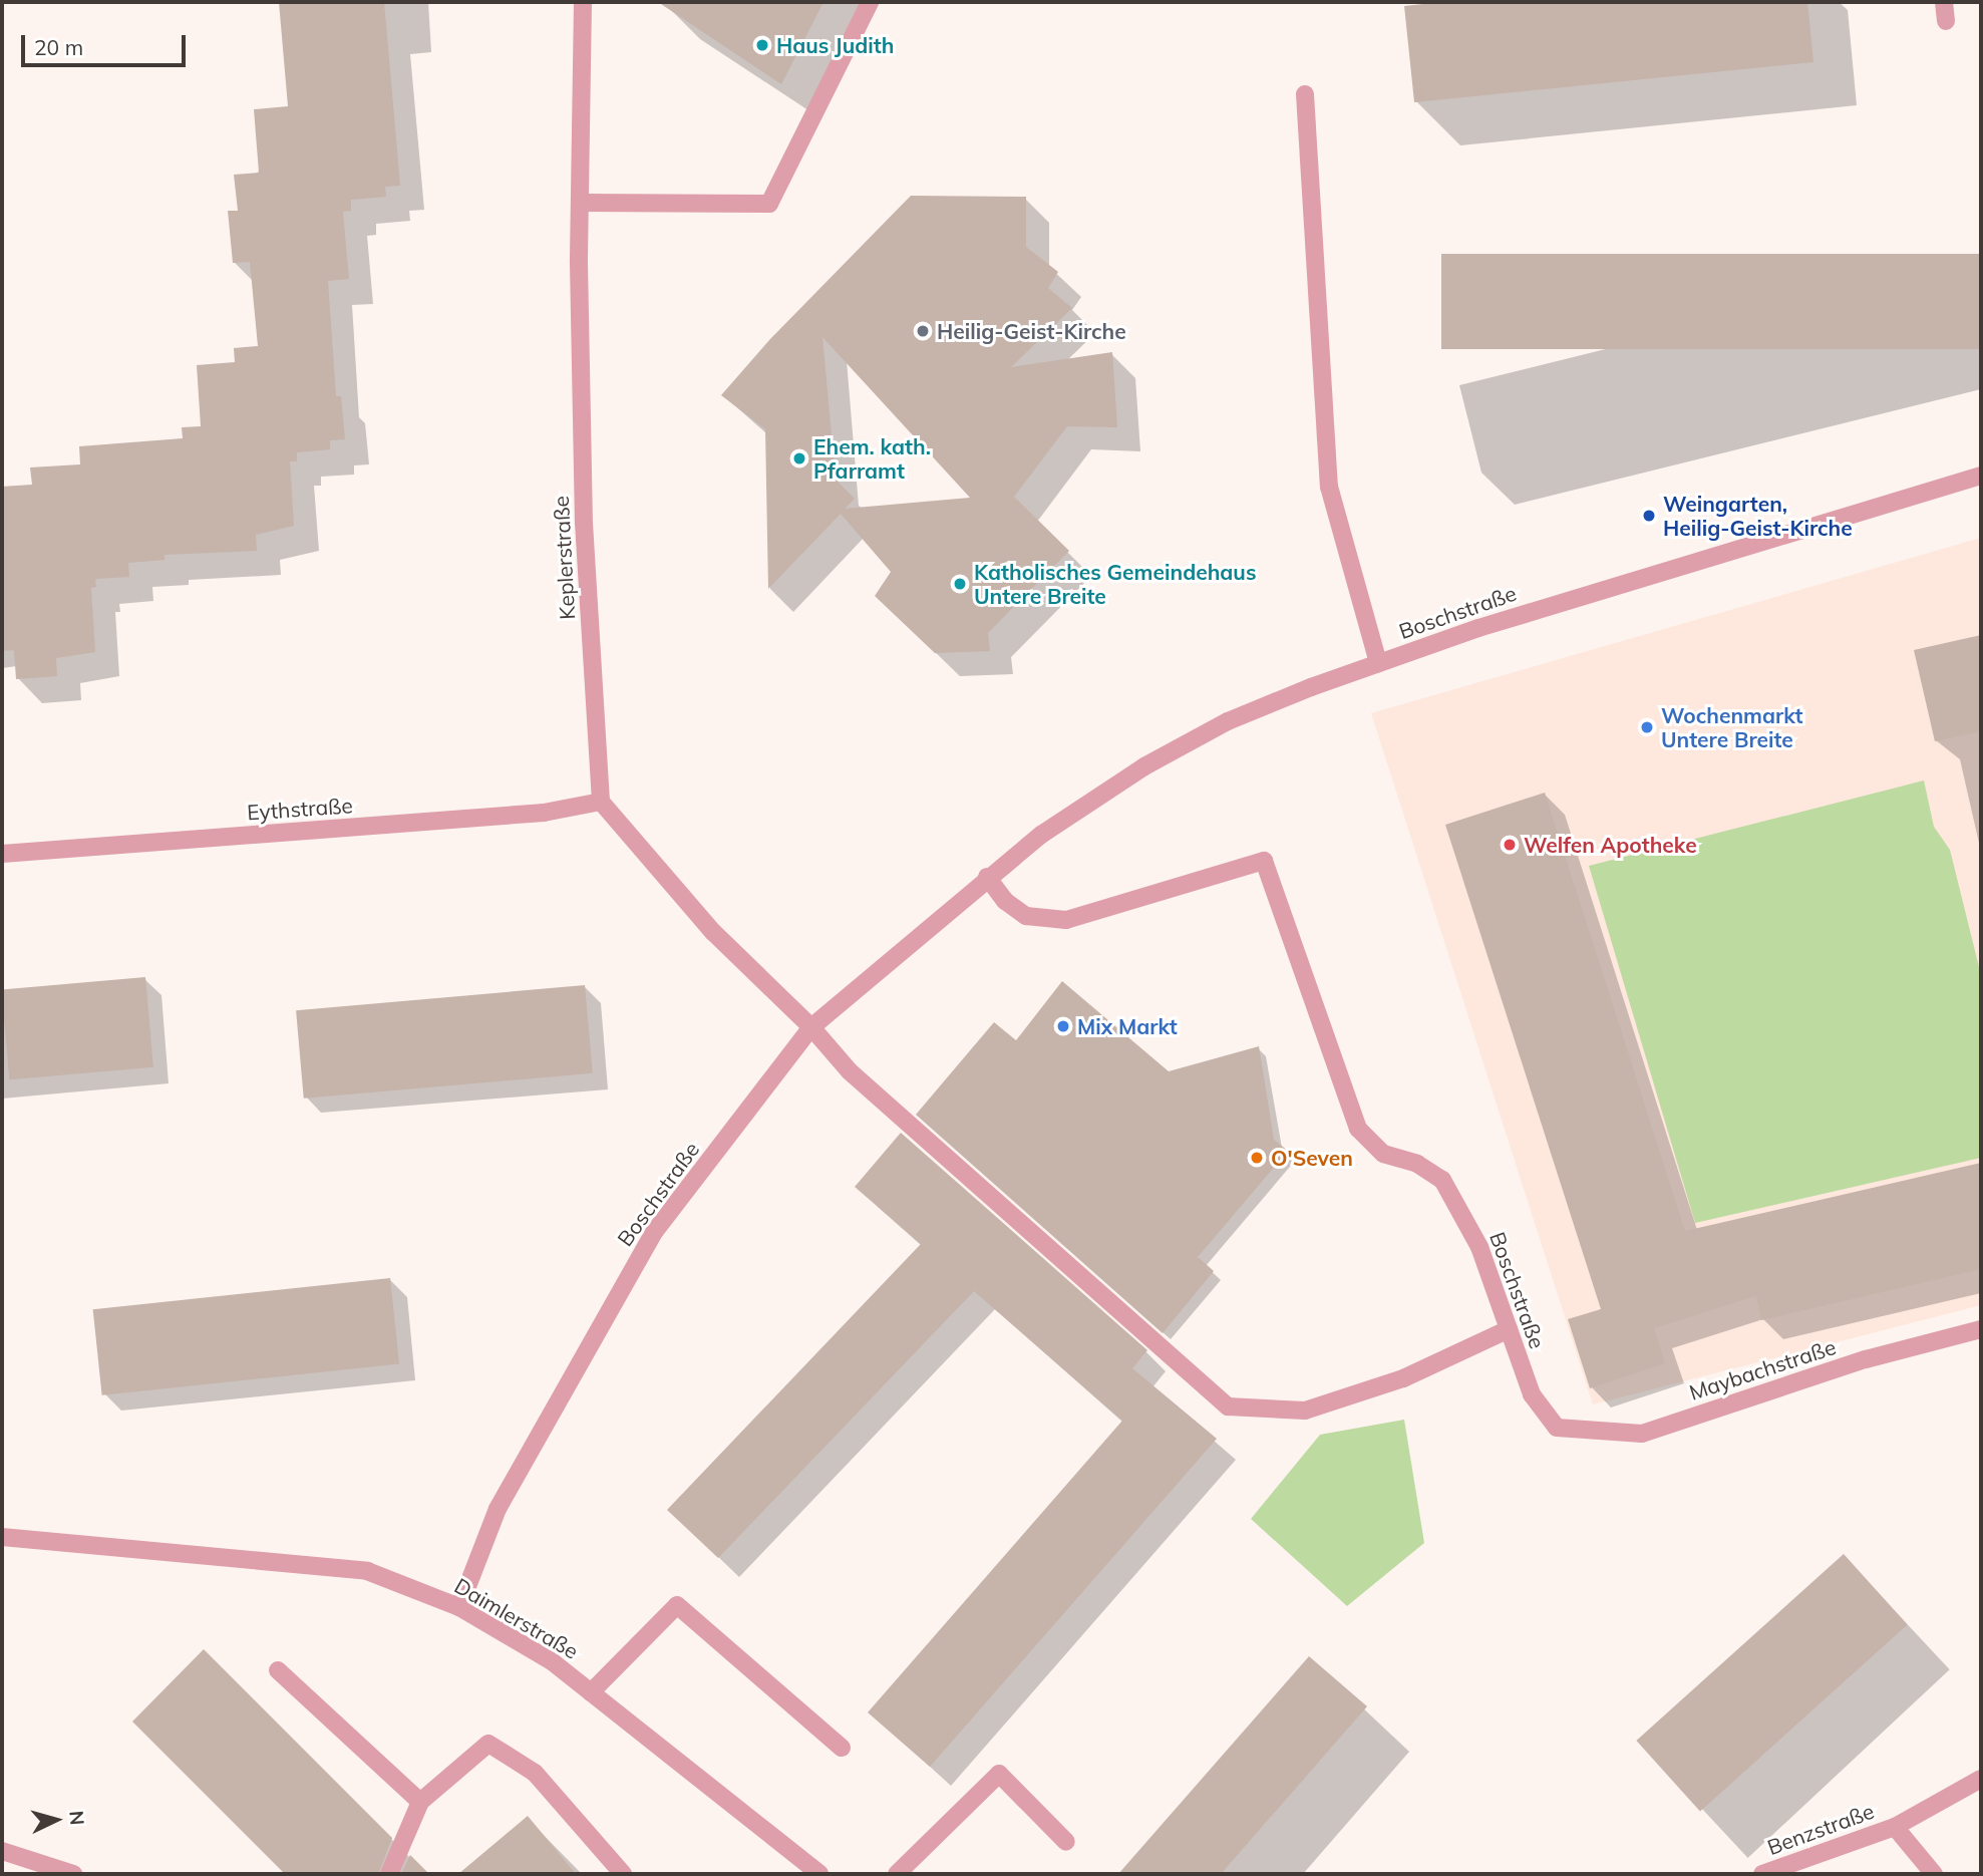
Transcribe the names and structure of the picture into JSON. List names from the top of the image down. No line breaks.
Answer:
{"streets":{"street":["Keplerstraße","Boschstraße","Eythstraße","Maybachstraße","Daimlerstraße","Benzstraße"]},"crossings":[["Keplerstraße","Eythstraße"],["Boschstraße","Maybachstraße"],["Boschstraße","Daimlerstraße"]],"places":["Haus Judith","Heilig-Geist-Kirche","Ehem. kath. Pfarramt","Weingarten, Heilig-Geist-Kirche","Katholisches Gemeindehaus Untere Breite","Wochenmarkt Untere Breite","Welfen Apotheke","Mix Markt","O'Seven"],"scale_bar":"20 m","north":"right"}
